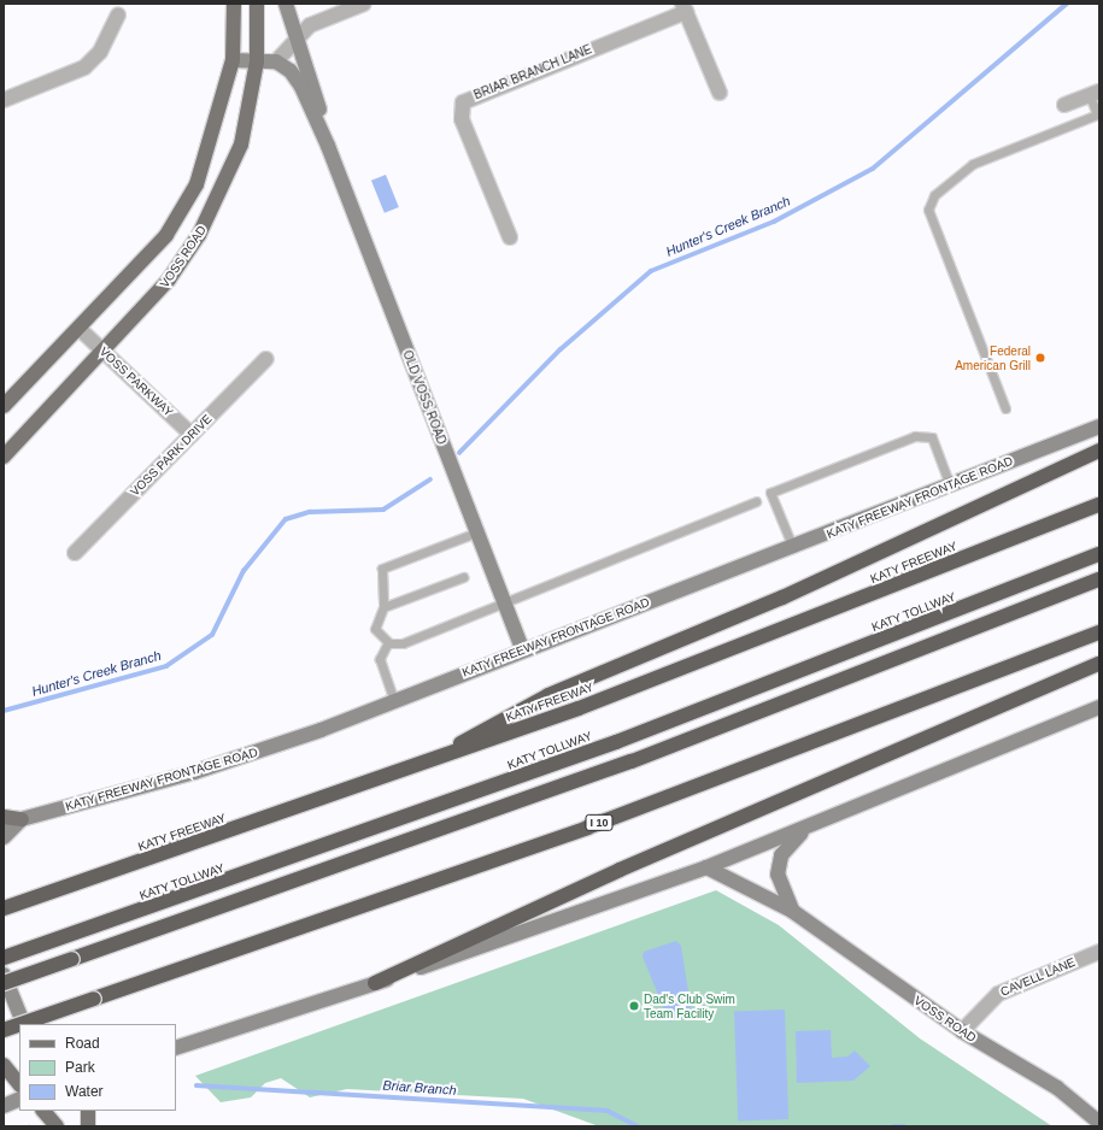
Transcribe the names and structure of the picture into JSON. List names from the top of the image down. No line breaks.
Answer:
{"streets":{"highway":["KATY FREEWAY","KATY TOLLWAY","I 10"],"main road":["VOSS ROAD","OLD VOSS ROAD","KATY FREEWAY FRONTAGE ROAD"],"street":["BRIAR BRANCH LANE","VOSS PARKWAY","VOSS PARK DRIVE","CAVELL LANE"]},"crossings":[["VOSS ROAD","VOSS PARKWAY"],["VOSS ROAD","CAVELL LANE"],["VOSS PARKWAY","VOSS PARK DRIVE"],["OLD VOSS ROAD","KATY FREEWAY FRONTAGE ROAD"]],"water":["Hunter's Creek Branch","Briar Branch"],"places":["Federal American Grill","Dad's Club Swim Team Facility"],"legend":["Road","Park","Water"]}
